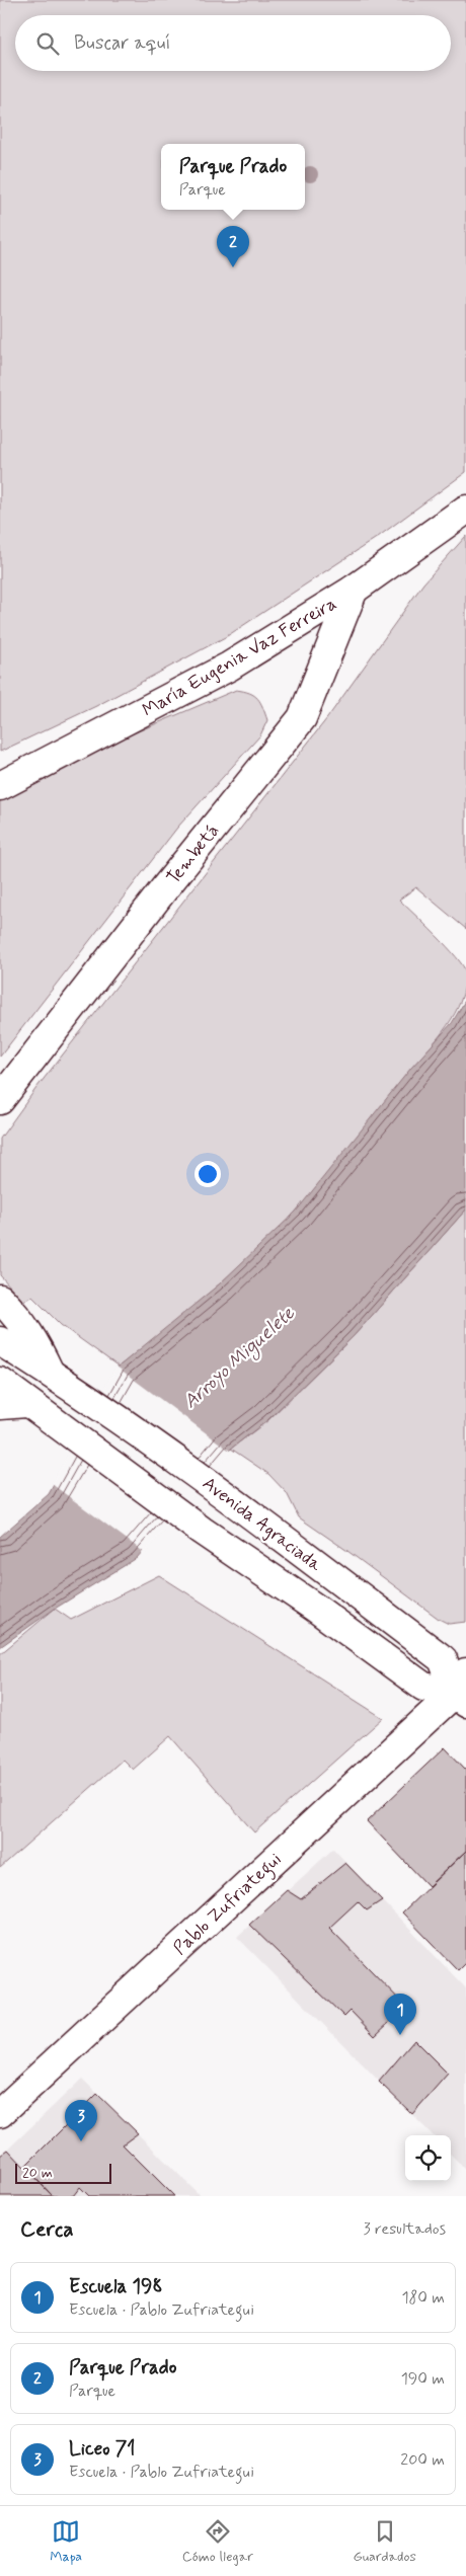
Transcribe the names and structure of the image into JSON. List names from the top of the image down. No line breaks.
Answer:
{"streets":{"street":["María Eugenia Vaz Ferreira","Tembetá","Avenida Agraciada","Pablo Zufriategui"]},"crossings":[["María Eugenia Vaz Ferreira","Tembetá"],["Avenida Agraciada","Pablo Zufriategui"]],"water":["Arroyo Miguelete"],"scale_bar":"20 m","page":{"search":"Buscar aquí","popup":["Parque Prado","Parque"],"pins":["2","1","3"],"scale":"20 m","heading":["Cerca","3 resultados"],"list":[{"mark":"1","name":"Escuela 198","note":"Escuela · Pablo Zufriategui","value":"180 m"},{"mark":"2","name":"Parque Prado","note":"Parque","value":"190 m"},{"mark":"3","name":"Liceo 71","note":"Escuela · Pablo Zufriategui","value":"200 m"}],"nav":["Mapa","Cómo llegar","Guardados"]}}
